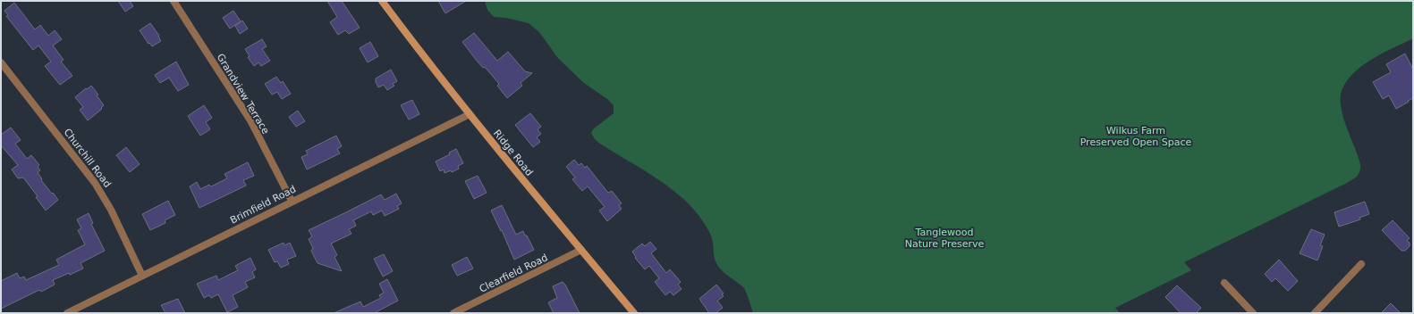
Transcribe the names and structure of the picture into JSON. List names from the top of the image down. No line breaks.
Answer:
{"streets":{"street":["Grandview Terrace","Ridge Road","Churchill Road","Brimfield Road","Clearfield Road"]},"crossings":[["Grandview Terrace","Brimfield Road"],["Ridge Road","Brimfield Road"],["Ridge Road","Clearfield Road"],["Churchill Road","Brimfield Road"]],"parks":["Wilkus Farm Preserved Open Space","Tanglewood Nature Preserve"]}
